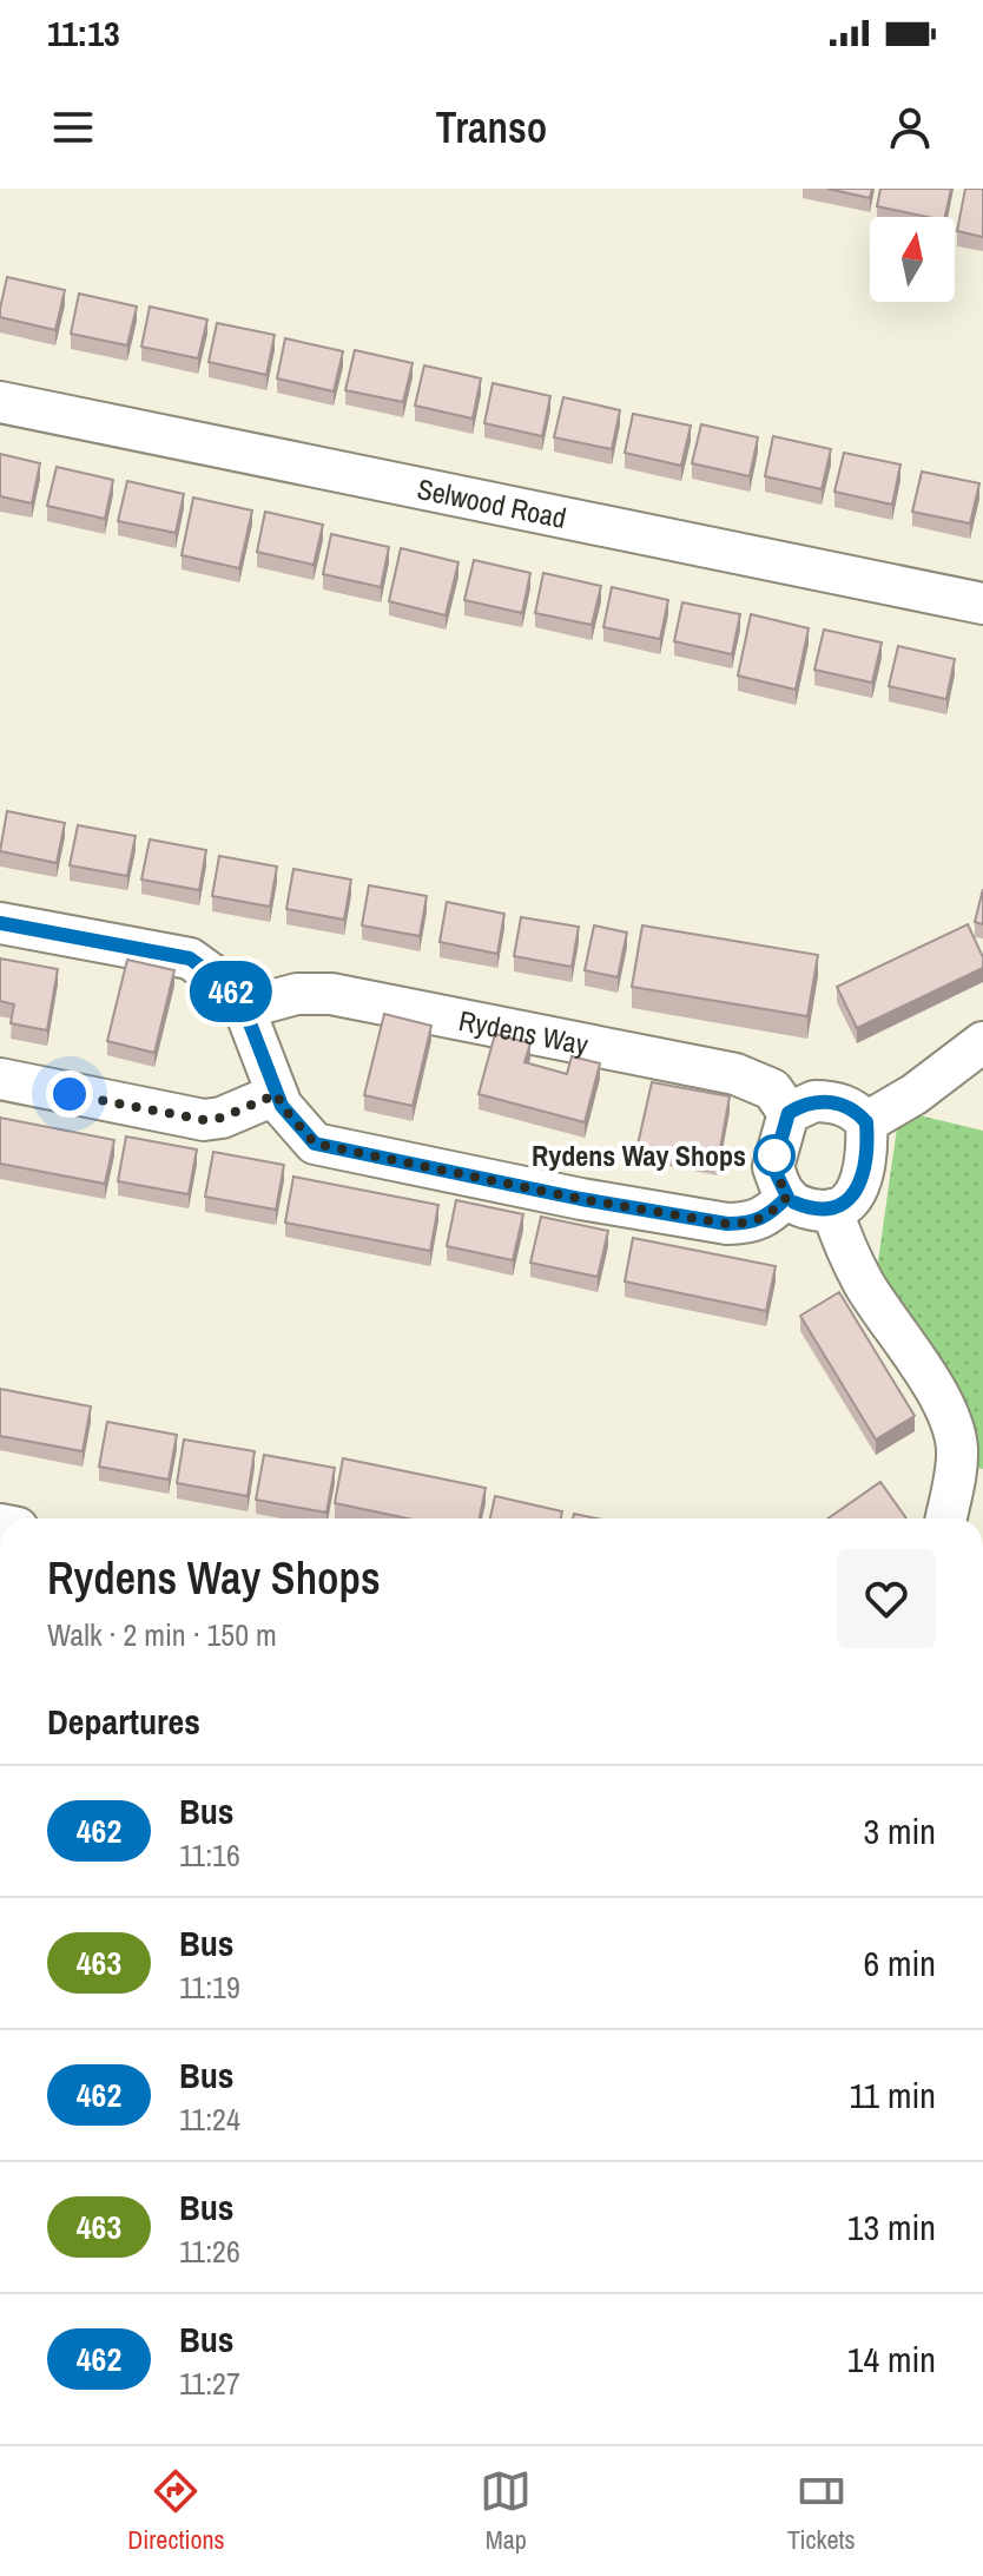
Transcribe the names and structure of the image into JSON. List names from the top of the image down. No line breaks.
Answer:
{"streets":{"street":["Selwood Road","Rydens Way"]},"places":["Rydens Way Shops"],"lines":["bus line 462"],"north":"top","page":{"status":"11:13","header":"Transo","on_map":"462","heading":[["Rydens Way Shops","Walk · 2 min · 150 m"],"Departures"],"list":[{"mark":"462","name":"Bus","note":"11:16","value":"3 min"},{"mark":"463","name":"Bus","note":"11:19","value":"6 min"},{"mark":"462","name":"Bus","note":"11:24","value":"11 min"},{"mark":"463","name":"Bus","note":"11:26","value":"13 min"},{"mark":"462","name":"Bus","note":"11:27","value":"14 min"}],"tabs":["Directions","Map","Tickets"]}}
